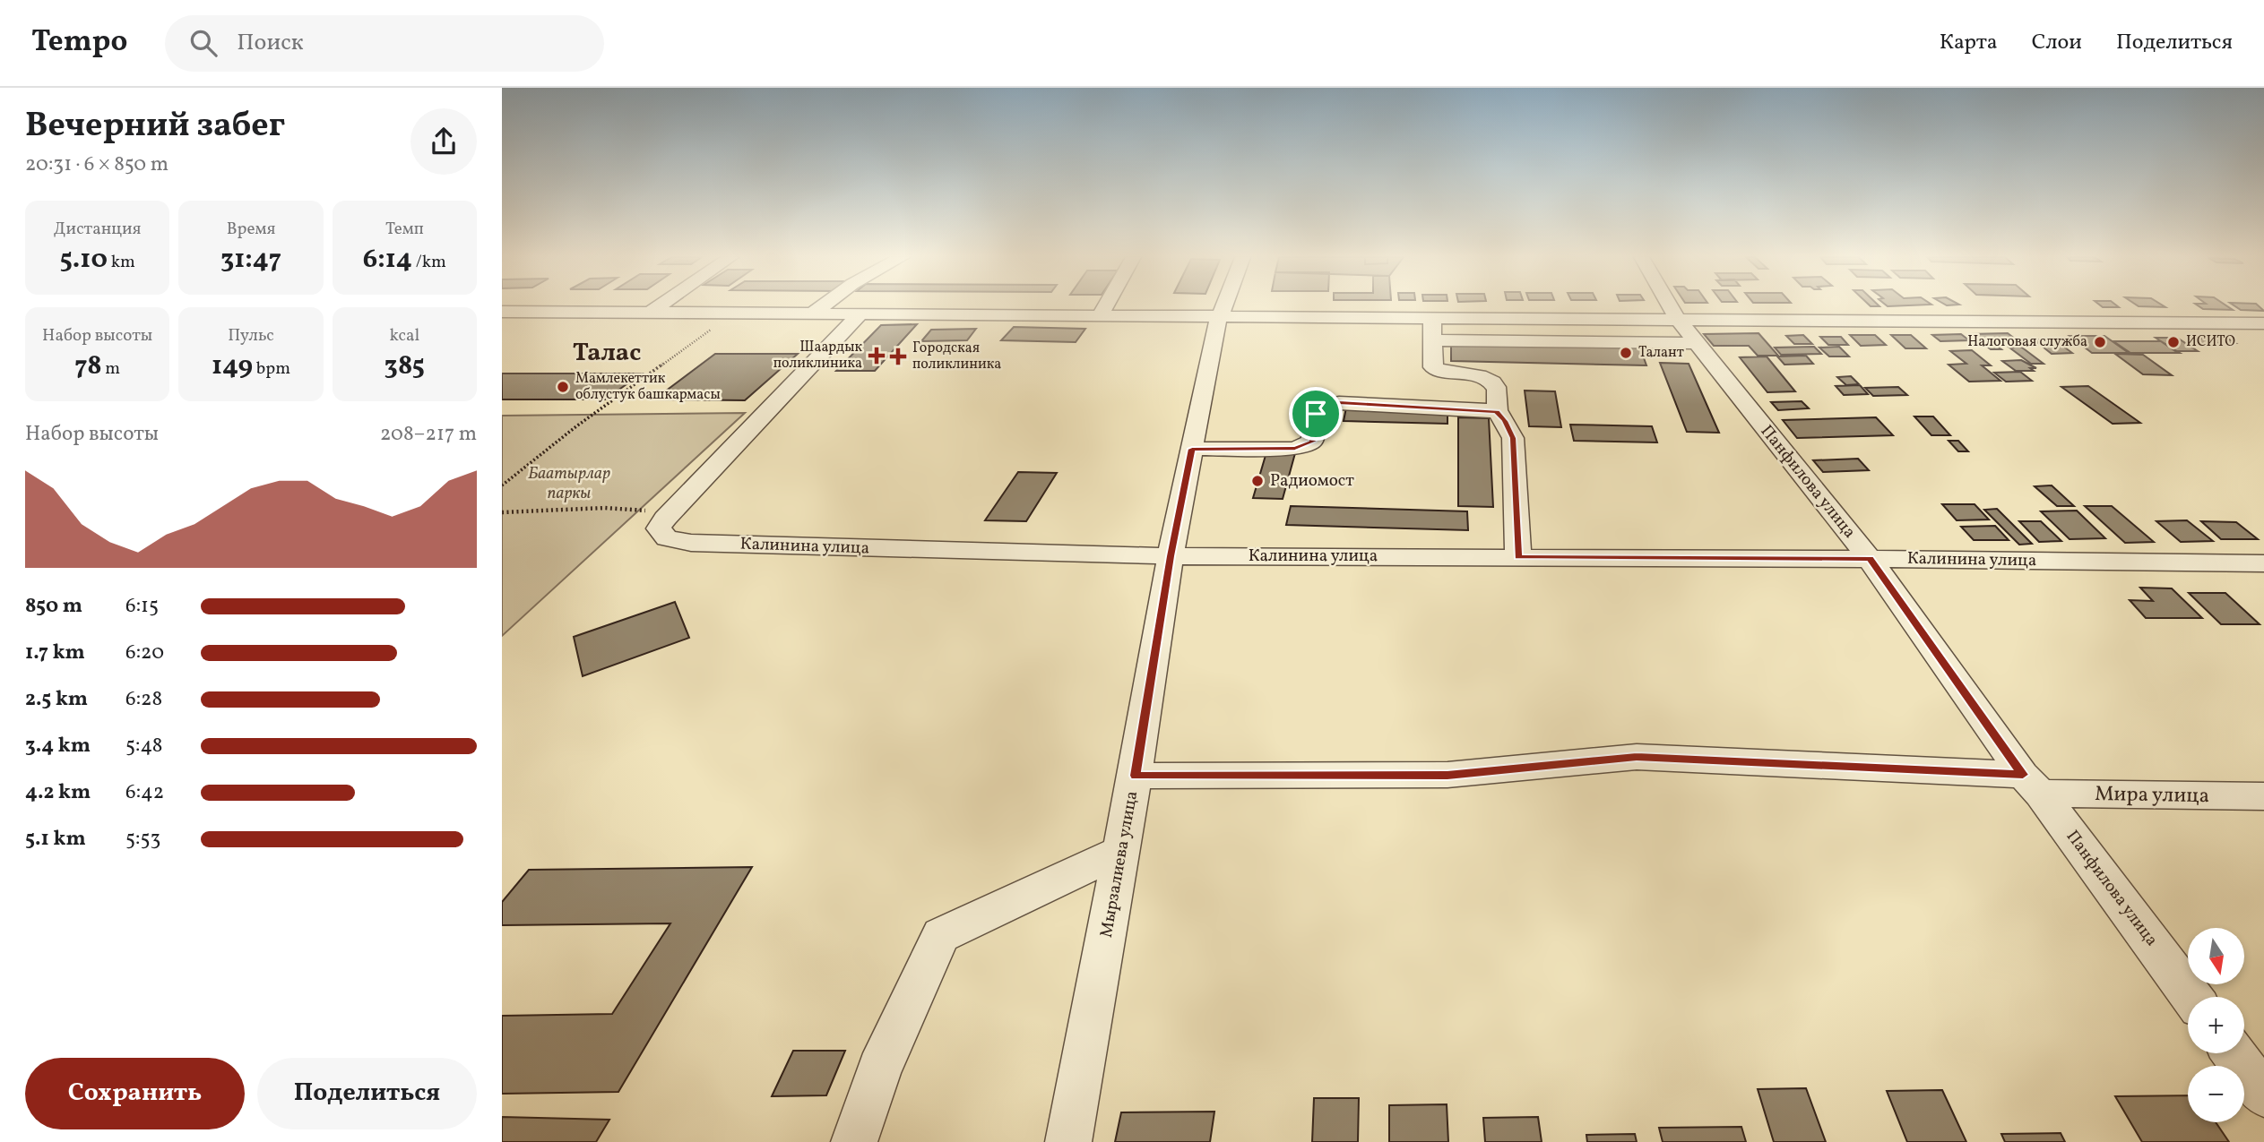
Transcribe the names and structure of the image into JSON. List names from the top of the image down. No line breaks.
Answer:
{"streets":{"street":["Панфилова улица","Калинина улица","Мира улица","Мырзалиева улица"]},"crossings":[["Панфилова улица","Калинина улица"],["Панфилова улица","Мира улица"],["Калинина улица","Мырзалиева улица"],["Мира улица","Мырзалиева улица"]],"districts":["Талас"],"parks":["Баатырлар паркы"],"places":{"other":["Налоговая служба","ИСИТО","Талант","Мамлекеттик облустук башкармасы","Радиомост"],"health":["Шаардык поликлиника","Городская поликлиника"]},"north":"bottom","page":{"header":"Tempo","search":"Поиск","nav":["Карта","Слои","Поделиться"],"heading":["Вечерний забег","20:31 · 6 × 850 m"],"stats":[["Дистанция","5.10 km"],["Время","31:47"],["Темп","6:14 /km"],["Набор высоты","78 m"],["Пульс","149 bpm"],["kcal","385"]],"chart":["Набор высоты","208–217 m"],"list":[{"name":"850 m","note":"6:15"},{"name":"1.7 km","note":"6:20"},{"name":"2.5 km","note":"6:28"},{"name":"3.4 km","note":"5:48"},{"name":"4.2 km","note":"6:42"},{"name":"5.1 km","note":"5:53"}],"map_buttons":["+","−"],"buttons":["Сохранить","Поделиться"]}}
